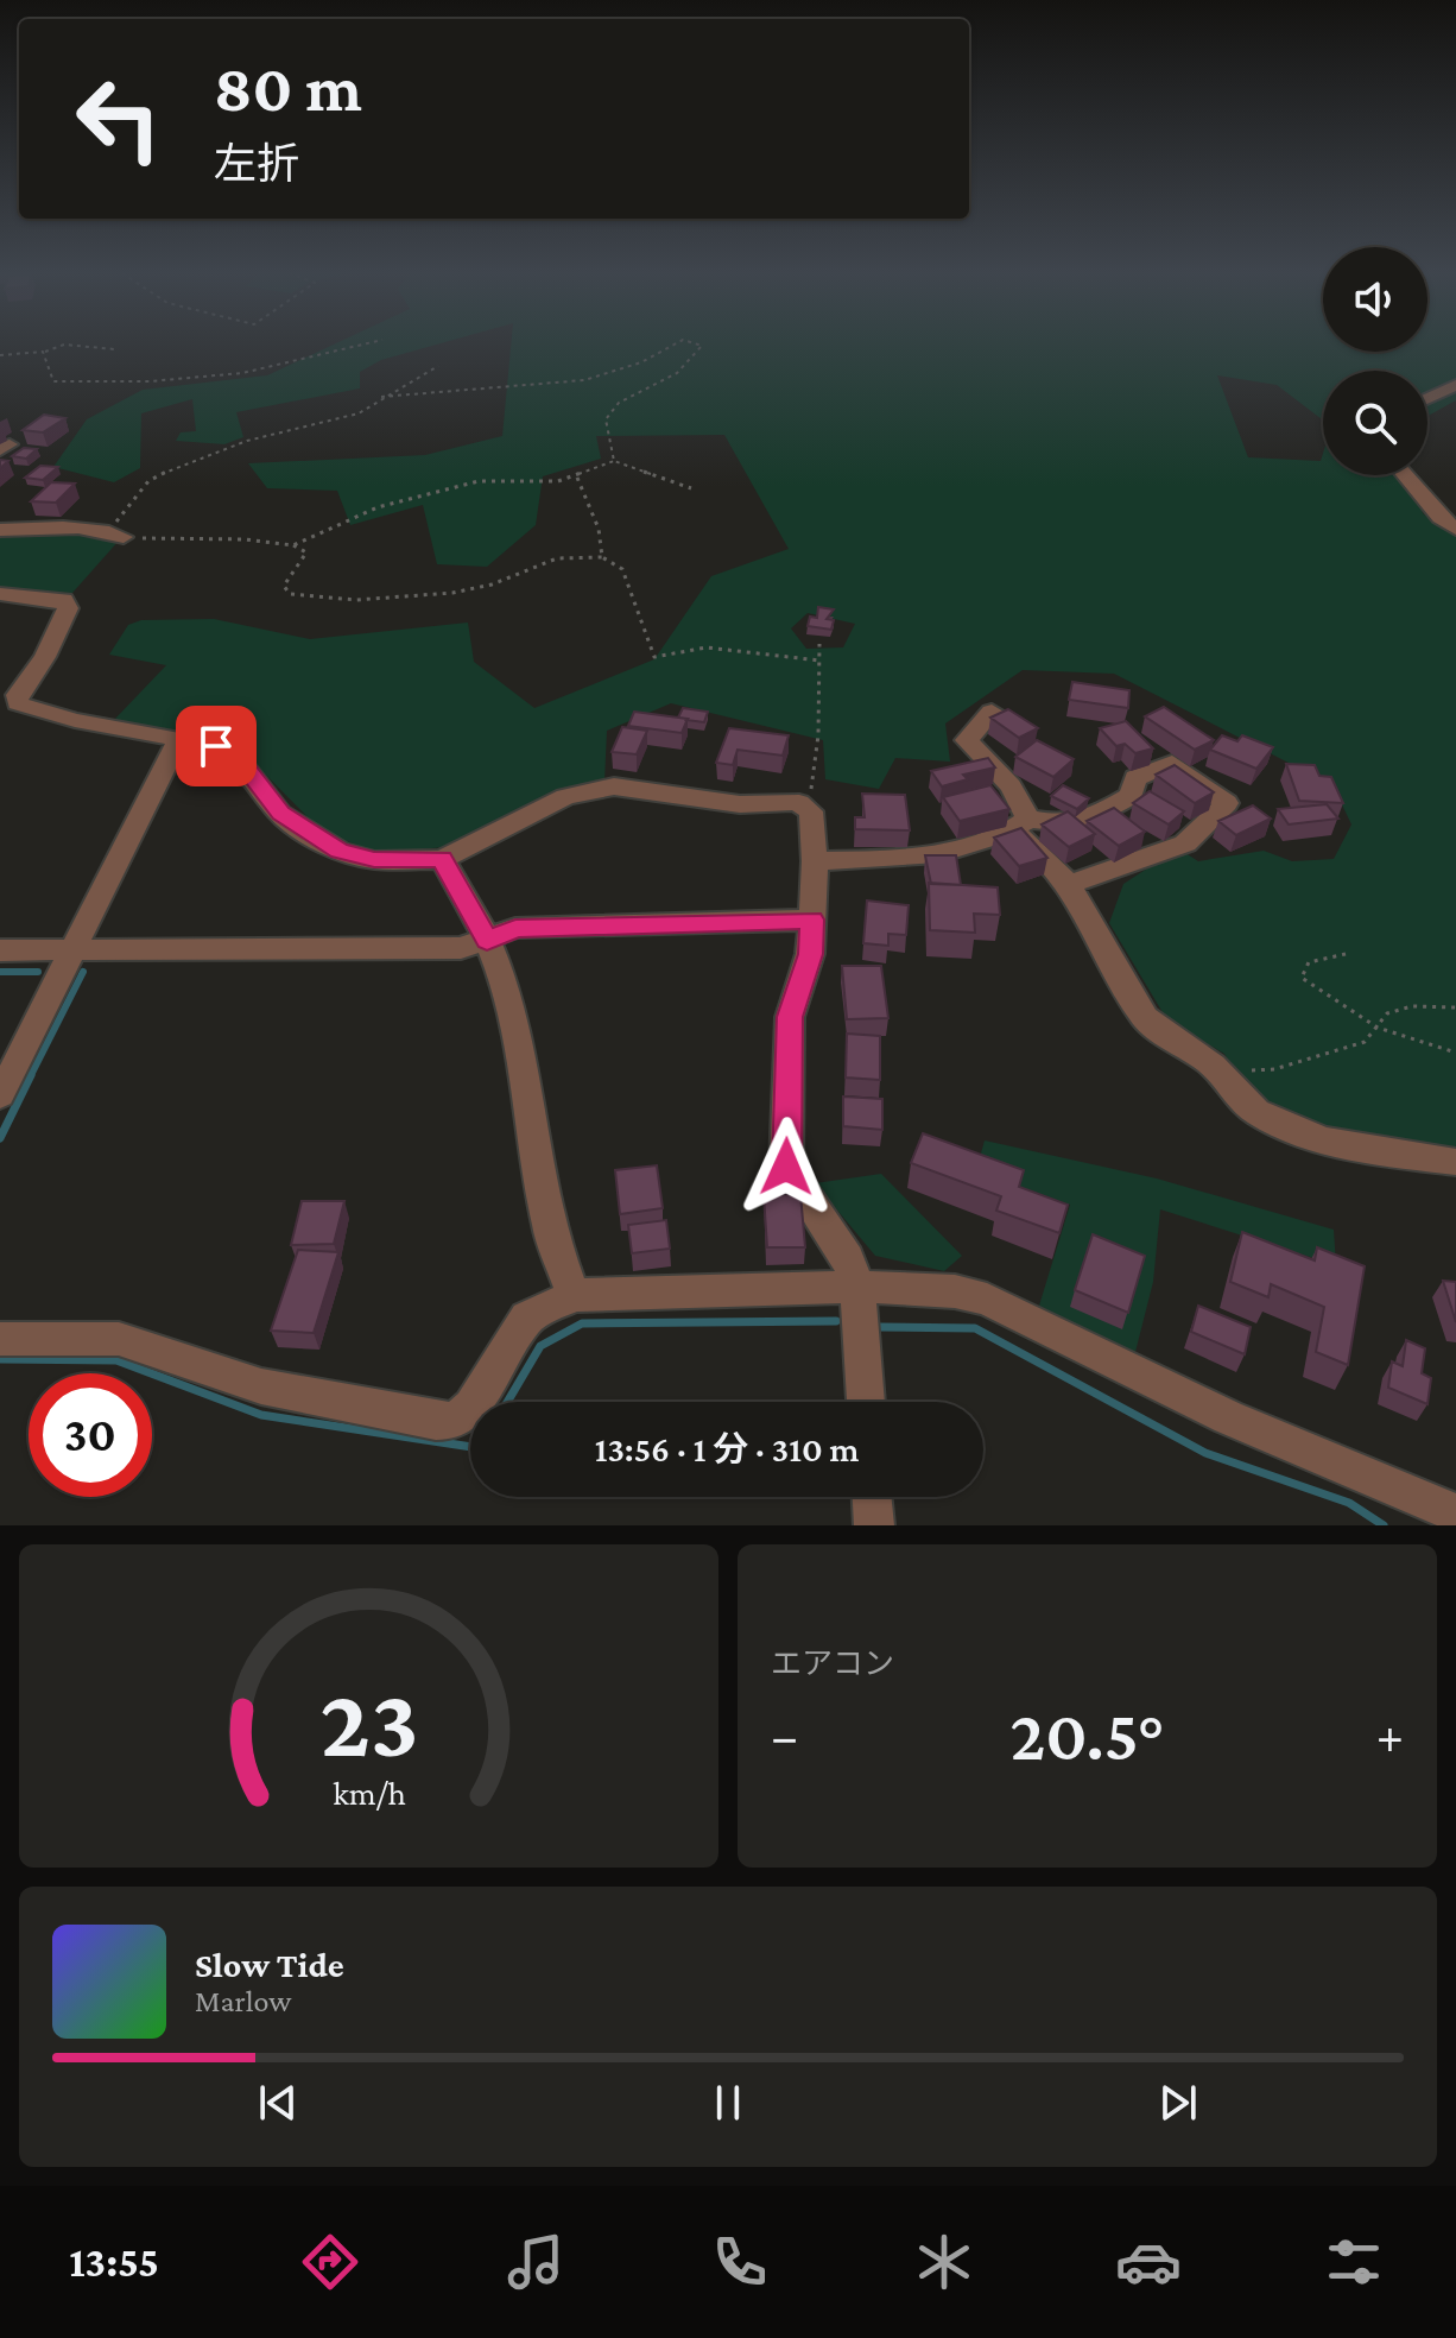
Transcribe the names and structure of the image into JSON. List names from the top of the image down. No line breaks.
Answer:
{"page":{"turn":["80 m","左折"],"limit":"30","trip":"13:56 · 1 分 · 310 m","tile":"エアコン","heat":["−","20.5°","+"],"song":["Slow Tide","Marlow"],"tabs":"13:55","gauge":["23","km/h"]}}
